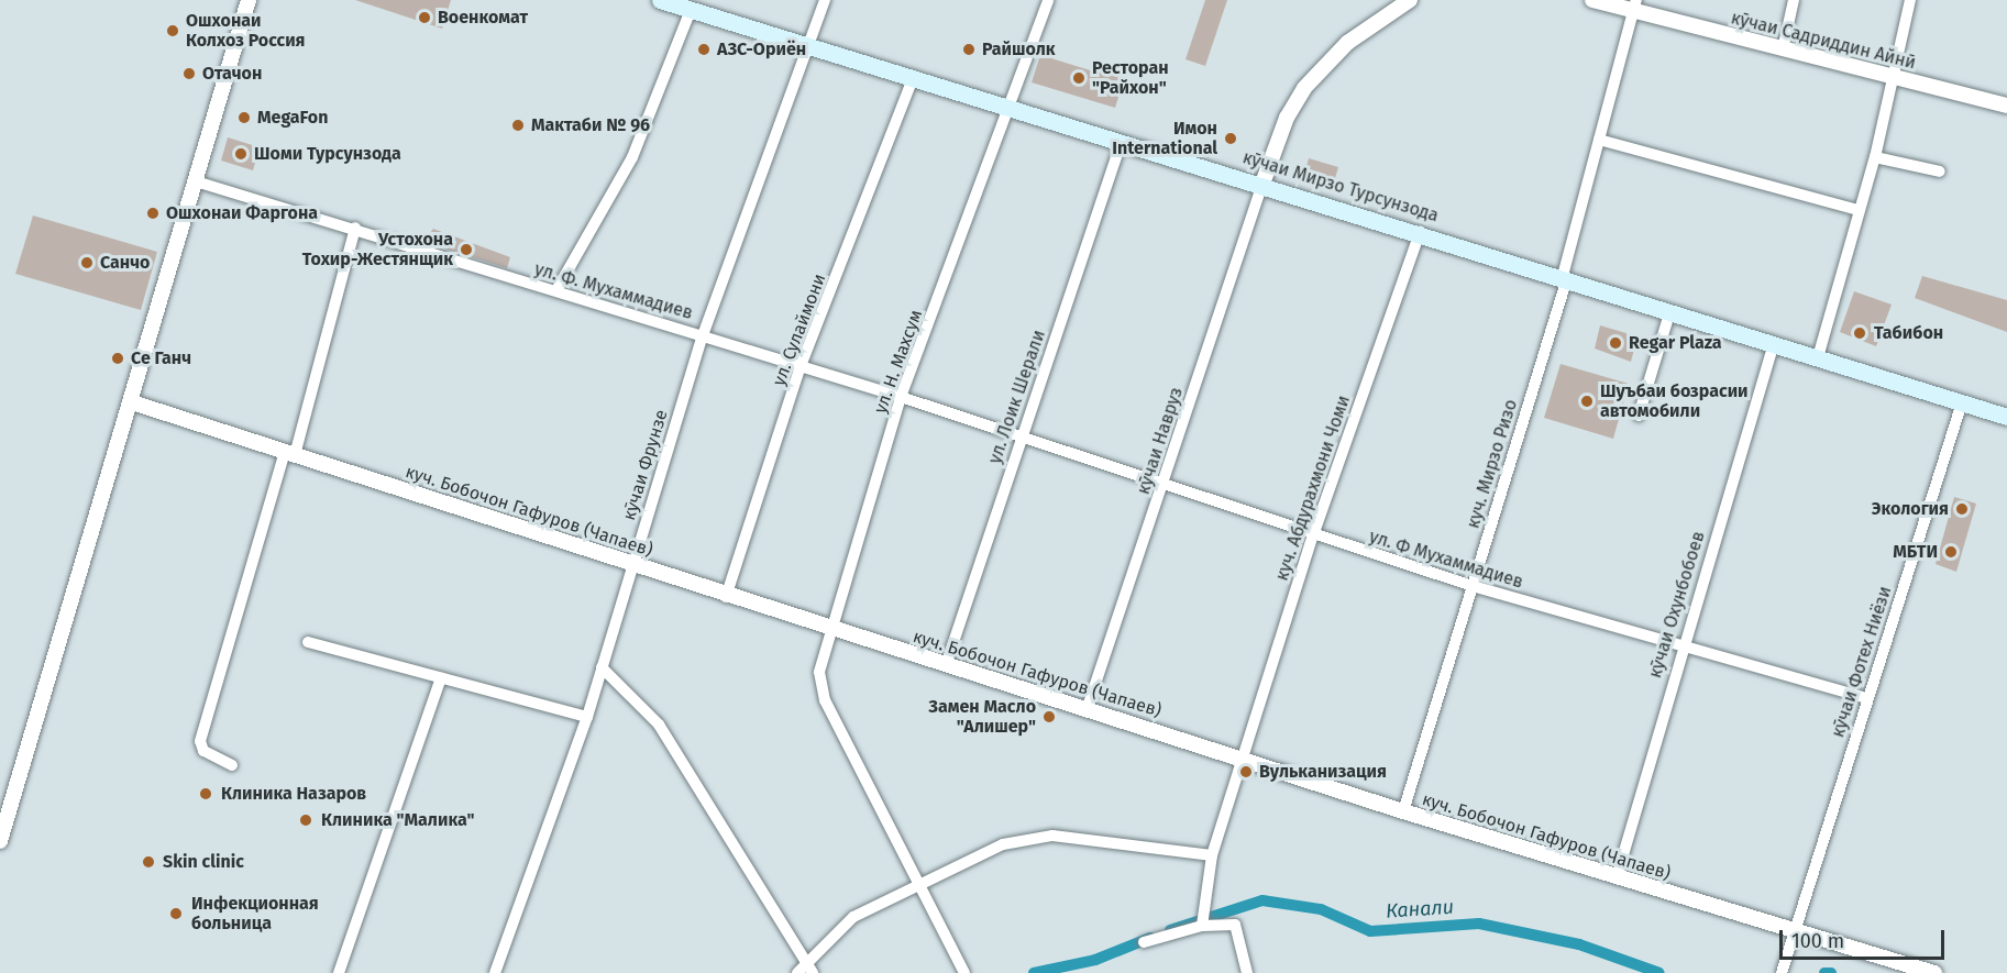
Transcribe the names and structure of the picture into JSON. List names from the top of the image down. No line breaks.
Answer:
{"streets":{"main road":["кӯчаи Мирзо Турсунзода"],"street":["кӯчаи Садриддин Айнӣ","ул. Ф. Мухаммадиев","ул. Сулаймони","ул. Н. Махсум","ул. Лоик Шерали","кӯчаи Навруз","куч. Мирзо Ризо","кӯчаи Фрунзе","куч. Абдурахмони Чоми","куч. Бобочон Гафуров (Чапаев)","ул. Ф Мухаммадиев","кӯчаи Охунбобоев","кӯчаи Фотех Ниёзи"]},"crossings":[["кӯчаи Садриддин Айнӣ","куч. Мирзо Ризо"],["кӯчаи Мирзо Турсунзода","ул. Сулаймони"],["кӯчаи Мирзо Турсунзода","ул. Н. Махсум"],["кӯчаи Мирзо Турсунзода","ул. Лоик Шерали"],["кӯчаи Мирзо Турсунзода","кӯчаи Навруз"],["кӯчаи Мирзо Турсунзода","куч. Мирзо Ризо"],["кӯчаи Мирзо Турсунзода","кӯчаи Фрунзе"],["кӯчаи Мирзо Турсунзода","куч. Абдурахмони Чоми"],["кӯчаи Мирзо Турсунзода","кӯчаи Охунбобоев"],["кӯчаи Мирзо Турсунзода","кӯчаи Фотех Ниёзи"],["ул. Ф. Мухаммадиев","ул. Сулаймони"],["ул. Ф. Мухаммадиев","ул. Н. Махсум"],["ул. Ф. Мухаммадиев","ул. Лоик Шерали"],["ул. Ф. Мухаммадиев","кӯчаи Фрунзе"],["ул. Ф. Мухаммадиев","ул. Ф Мухаммадиев"],["ул. Сулаймони","куч. Бобочон Гафуров (Чапаев)"],["ул. Н. Махсум","куч. Бобочон Гафуров (Чапаев)"],["ул. Лоик Шерали","куч. Бобочон Гафуров (Чапаев)"],["ул. Лоик Шерали","ул. Ф Мухаммадиев"],["кӯчаи Навруз","куч. Бобочон Гафуров (Чапаев)"],["кӯчаи Навруз","ул. Ф Мухаммадиев"],["куч. Мирзо Ризо","куч. Бобочон Гафуров (Чапаев)"],["куч. Мирзо Ризо","ул. Ф Мухаммадиев"],["кӯчаи Фрунзе","куч. Бобочон Гафуров (Чапаев)"],["куч. Абдурахмони Чоми","куч. Бобочон Гафуров (Чапаев)"],["куч. Абдурахмони Чоми","ул. Ф Мухаммадиев"],["куч. Бобочон Гафуров (Чапаев)","кӯчаи Охунбобоев"],["куч. Бобочон Гафуров (Чапаев)","кӯчаи Фотех Ниёзи"],["ул. Ф Мухаммадиев","кӯчаи Охунбобоев"],["ул. Ф Мухаммадиев","кӯчаи Фотех Ниёзи"]],"water":["Канали"],"places":["Военкомат","Ошхонаи Колхоз Россия","АЗС-Ориён","Райшолк","Отачон","Ресторан \"Райхон\"","MegaFon","Мактаби № 96","Имон International","Шоми Турсунзода","Ошхонаи Фаргона","Устохона Тохир-Жестянщик","Санчо","Табибон","Regar Plaza","Се Ганч","Шуъбаи бозрасии автомобили","Экология","МБТИ","Замен Масло \"Алишер\"","Вульканизация","Клиника Назаров","Клиника \"Малика\"","Skin clinic","Инфекционная больница"],"scale_bar":"100 m"}
